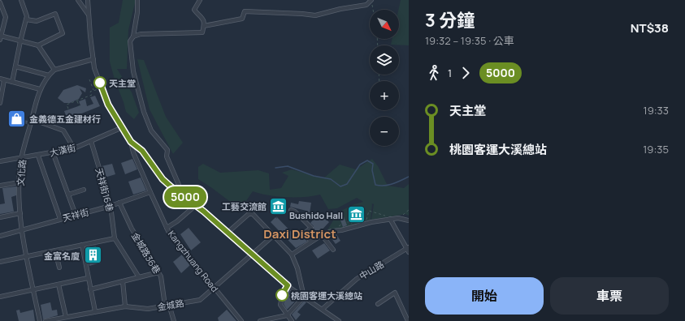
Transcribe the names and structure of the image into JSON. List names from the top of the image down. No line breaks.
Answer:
{"streets":{"street":["大漢街","文化路","天祥街16巷","天祥街","金城路36巷","Kangzhuang Road","中山路","金城路"]},"crossings":[["大漢街","文化路"],["大漢街","天祥街16巷"],["大漢街","Kangzhuang Road"],["文化路","天祥街"],["文化路","Kangzhuang Road"],["天祥街16巷","天祥街"],["天祥街","金城路36巷"],["天祥街","Kangzhuang Road"],["金城路36巷","金城路"],["Kangzhuang Road","金城路"]],"districts":["Daxi District"],"places":{"other":["天主堂","桃園客運大溪總站"],"shop":["金義德五金建材行"],"museum":["工藝交流館","Bushido Hall"],"building":["金富名廈"]},"lines":["bus line 5000"],"north":"bottom right","page":{"on_map":"5000","heading":["3 分鐘","19:32 – 19:35 · 公車","NT$38"],"map_buttons":["+","−"],"legs":["1","5000"],"list":[{"name":"天主堂","value":"19:33"},{"name":"桃園客運大溪總站","value":"19:35"}],"buttons":["開始","車票"]}}
